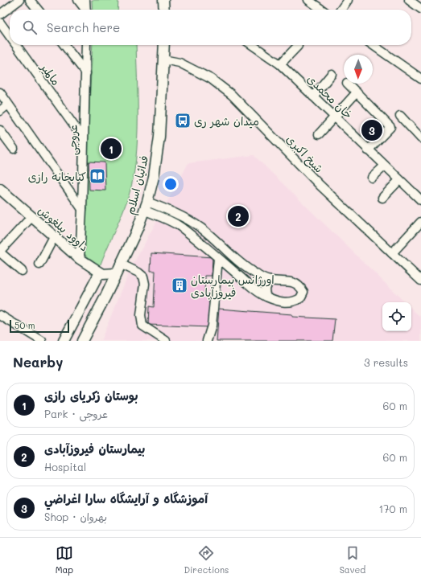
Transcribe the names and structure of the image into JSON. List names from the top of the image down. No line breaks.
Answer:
{"streets":{"main road":["فدائیان اسلام","داوود پیلغوش"],"street":["مالمیر","خان محمدی","عروجی","شیخ اکبری"]},"crossings":[["مالمیر","عروجی"],["عروجی","داوود پیلغوش"],["شیخ اکبری","فدائیان اسلام"]],"places":{"bus stop":["میدان شهر ری"],"library":["کتابخانه رازی"],"building":["اورژانس بیمارستان فیروزآبادی"]},"scale_bar":"50 m","north":"bottom","page":{"search":"Search here","pins":["3","1","2"],"scale":"50 m","heading":["Nearby","3 results"],"list":[{"mark":"1","name":"بوستان زکریای رازی","note":"Park · عروجی","value":"60 m"},{"mark":"2","name":"بیمارستان فیروزآبادی","note":"Hospital","value":"60 m"},{"mark":"3","name":"آموزشگاه و آرايشگاه سارا اغراضي","note":"Shop · بهروان","value":"170 m"}],"nav":["Map","Directions","Saved"]}}
